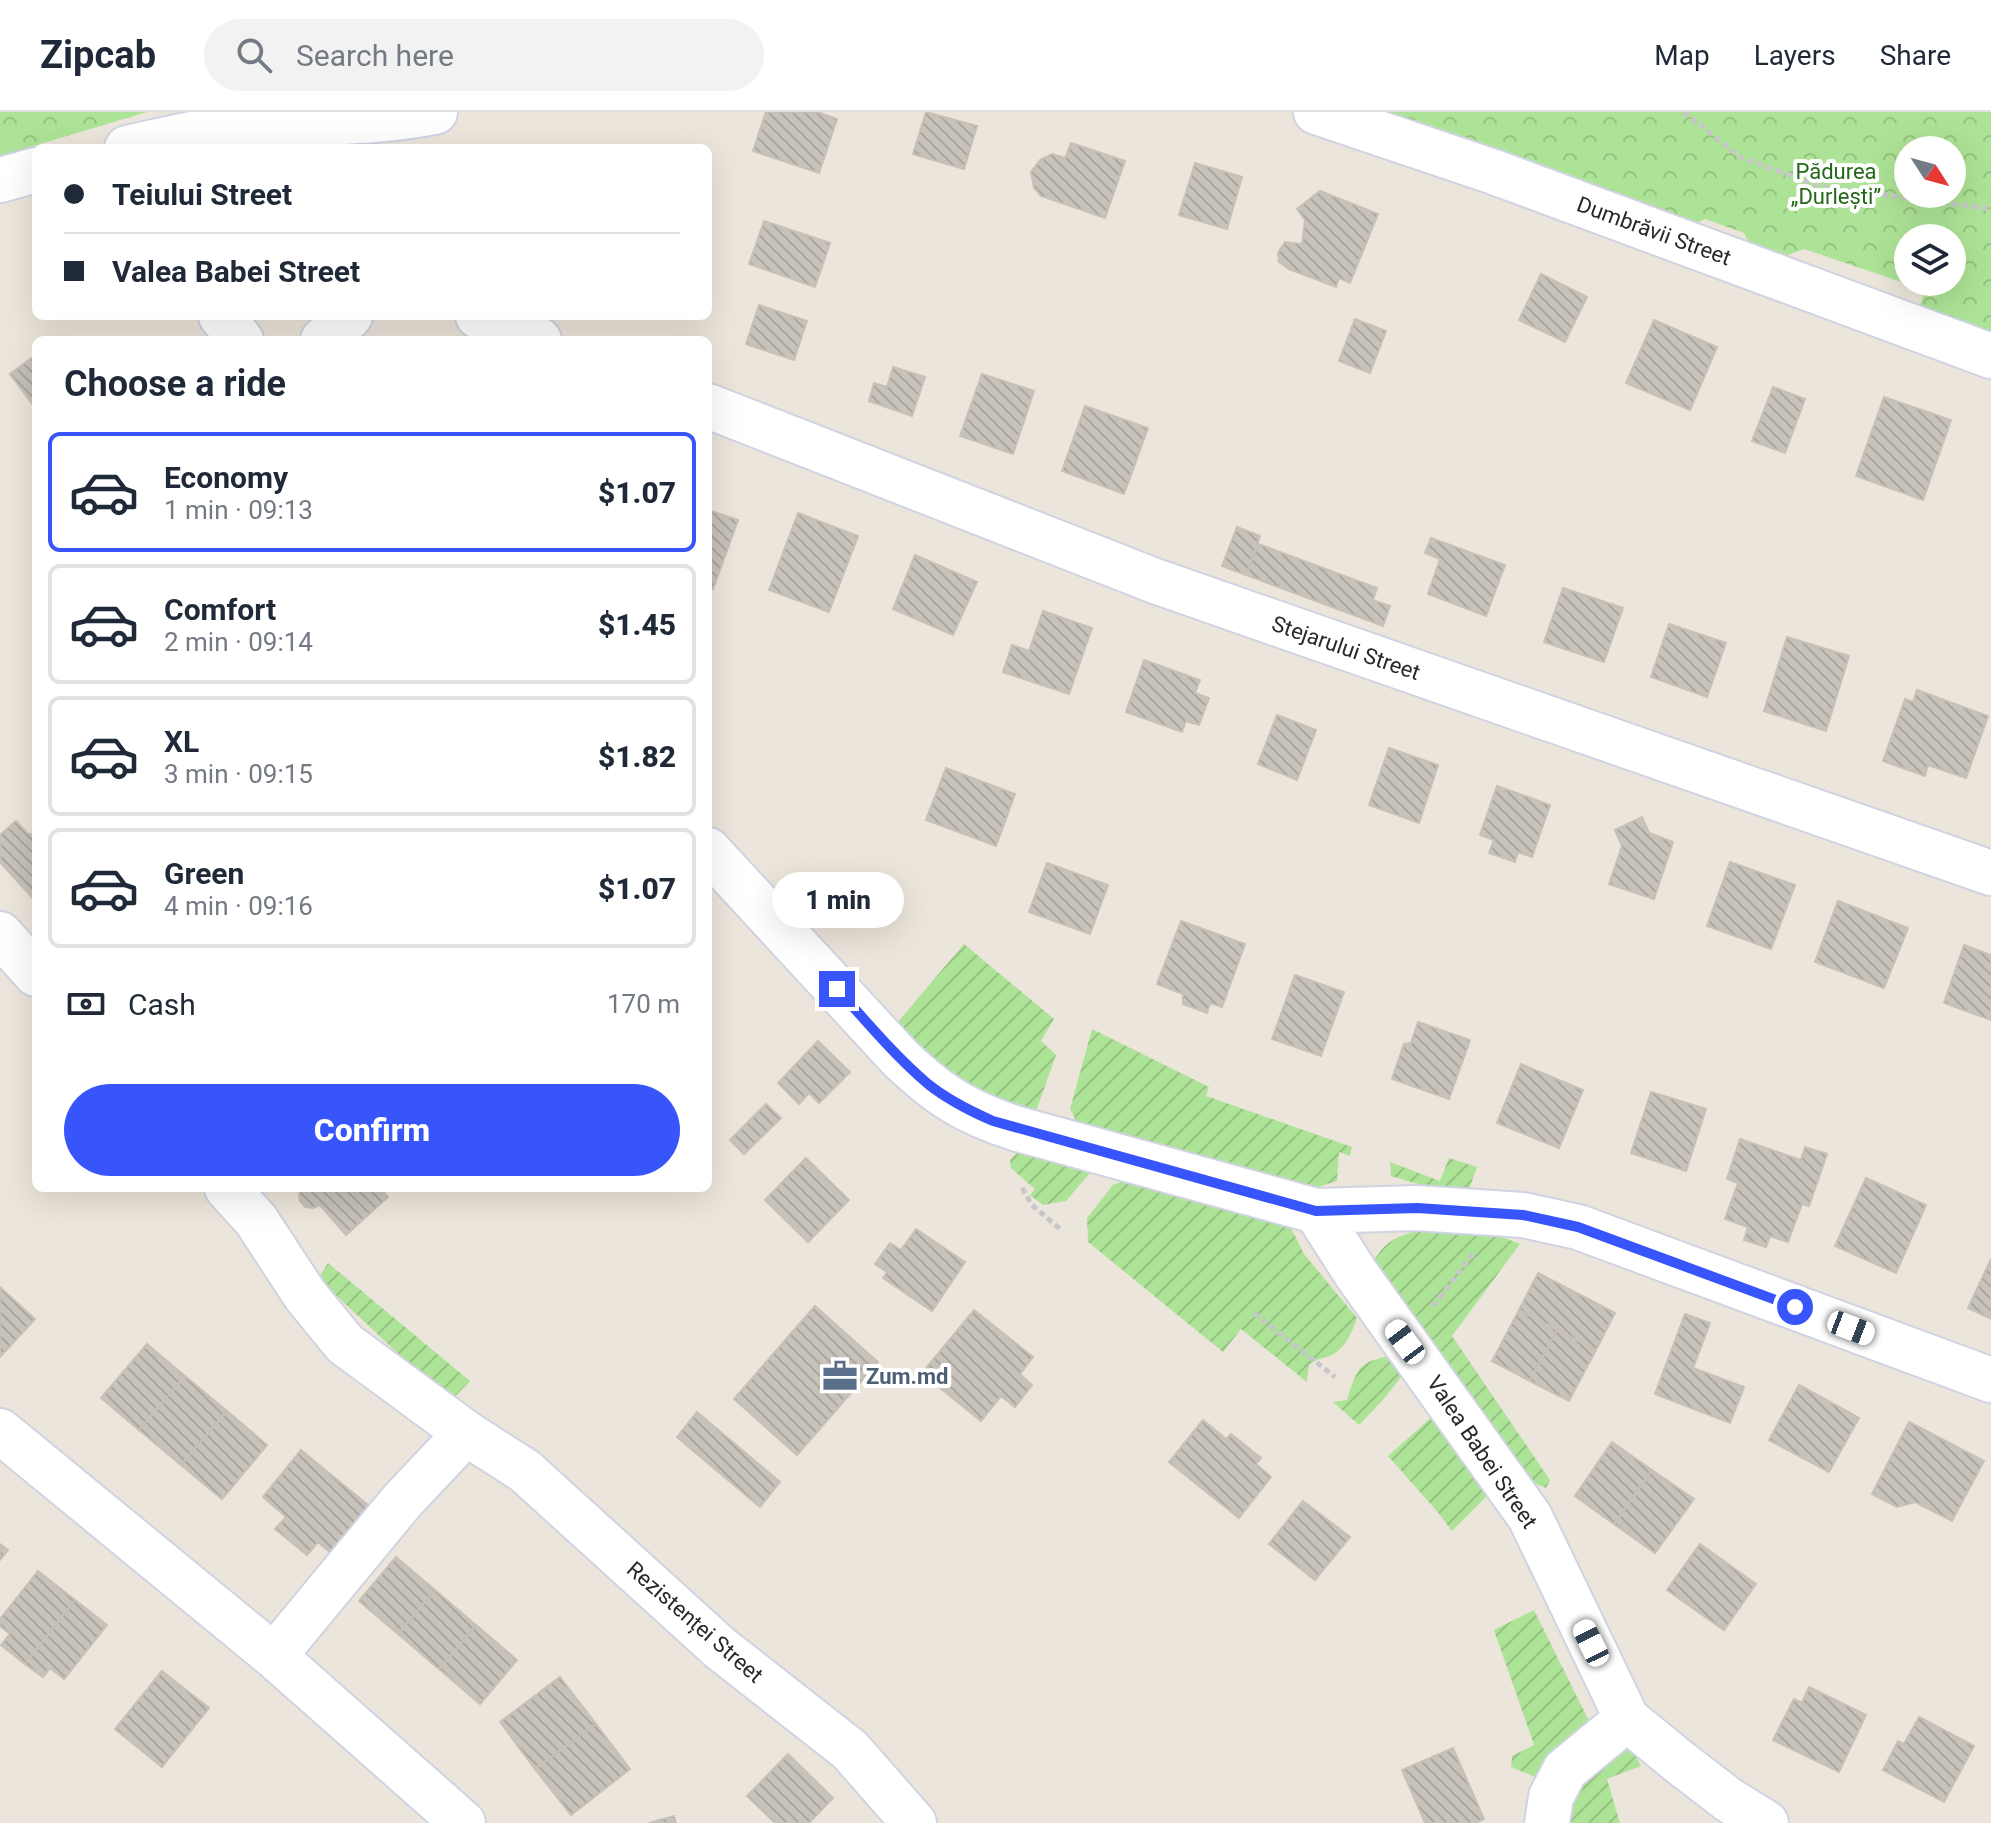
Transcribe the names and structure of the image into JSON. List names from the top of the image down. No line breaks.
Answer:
{"streets":{"street":["Dumbrăvii Street","Stejarului Street","Valea Babei Street","Rezistenței Street"]},"parks":["Pădurea „Durlești”"],"places":{"office":["Zum.md"]},"north":"bottom right","page":{"header":"Zipcab","search":"Search here","nav":["Map","Layers","Share"],"banner":["Teiului Street","Valea Babei Street"],"heading":"Choose a ride","list":[{"name":"Economy","note":"1 min · 09:13","value":"$1.07"},{"name":"Comfort","note":"2 min · 09:14","value":"$1.45"},{"name":"XL","note":"3 min · 09:15","value":"$1.82"},{"name":"Green","note":"4 min · 09:16","value":"$1.07"}],"bubble":"1 min","pay":["Cash","170 m"],"buttons":"Confirm"}}
